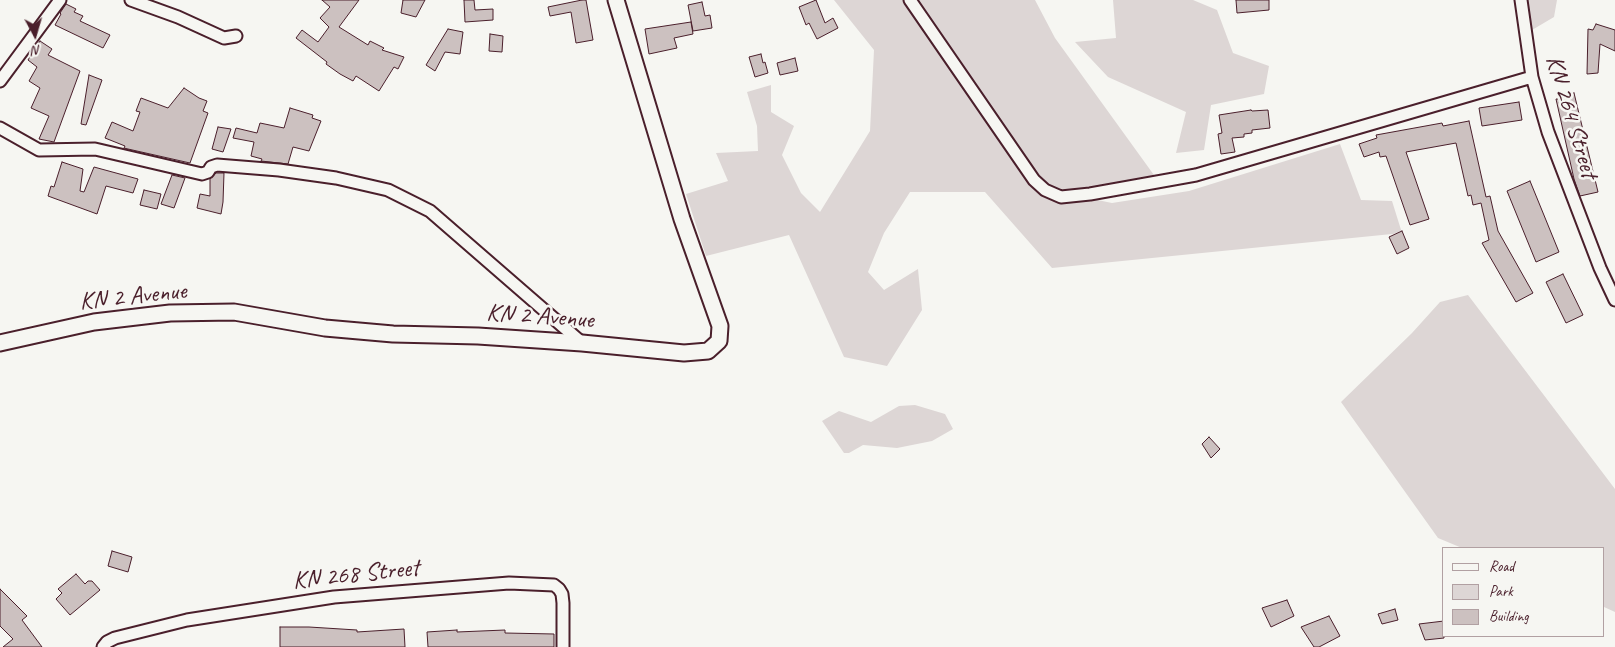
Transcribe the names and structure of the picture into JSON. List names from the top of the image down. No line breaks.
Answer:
{"streets":{"main road":["KN 2 Avenue"],"street":["KN 264 Street","KN 268 Street"]},"legend":["Road","Park","Building"],"north":"bottom"}
